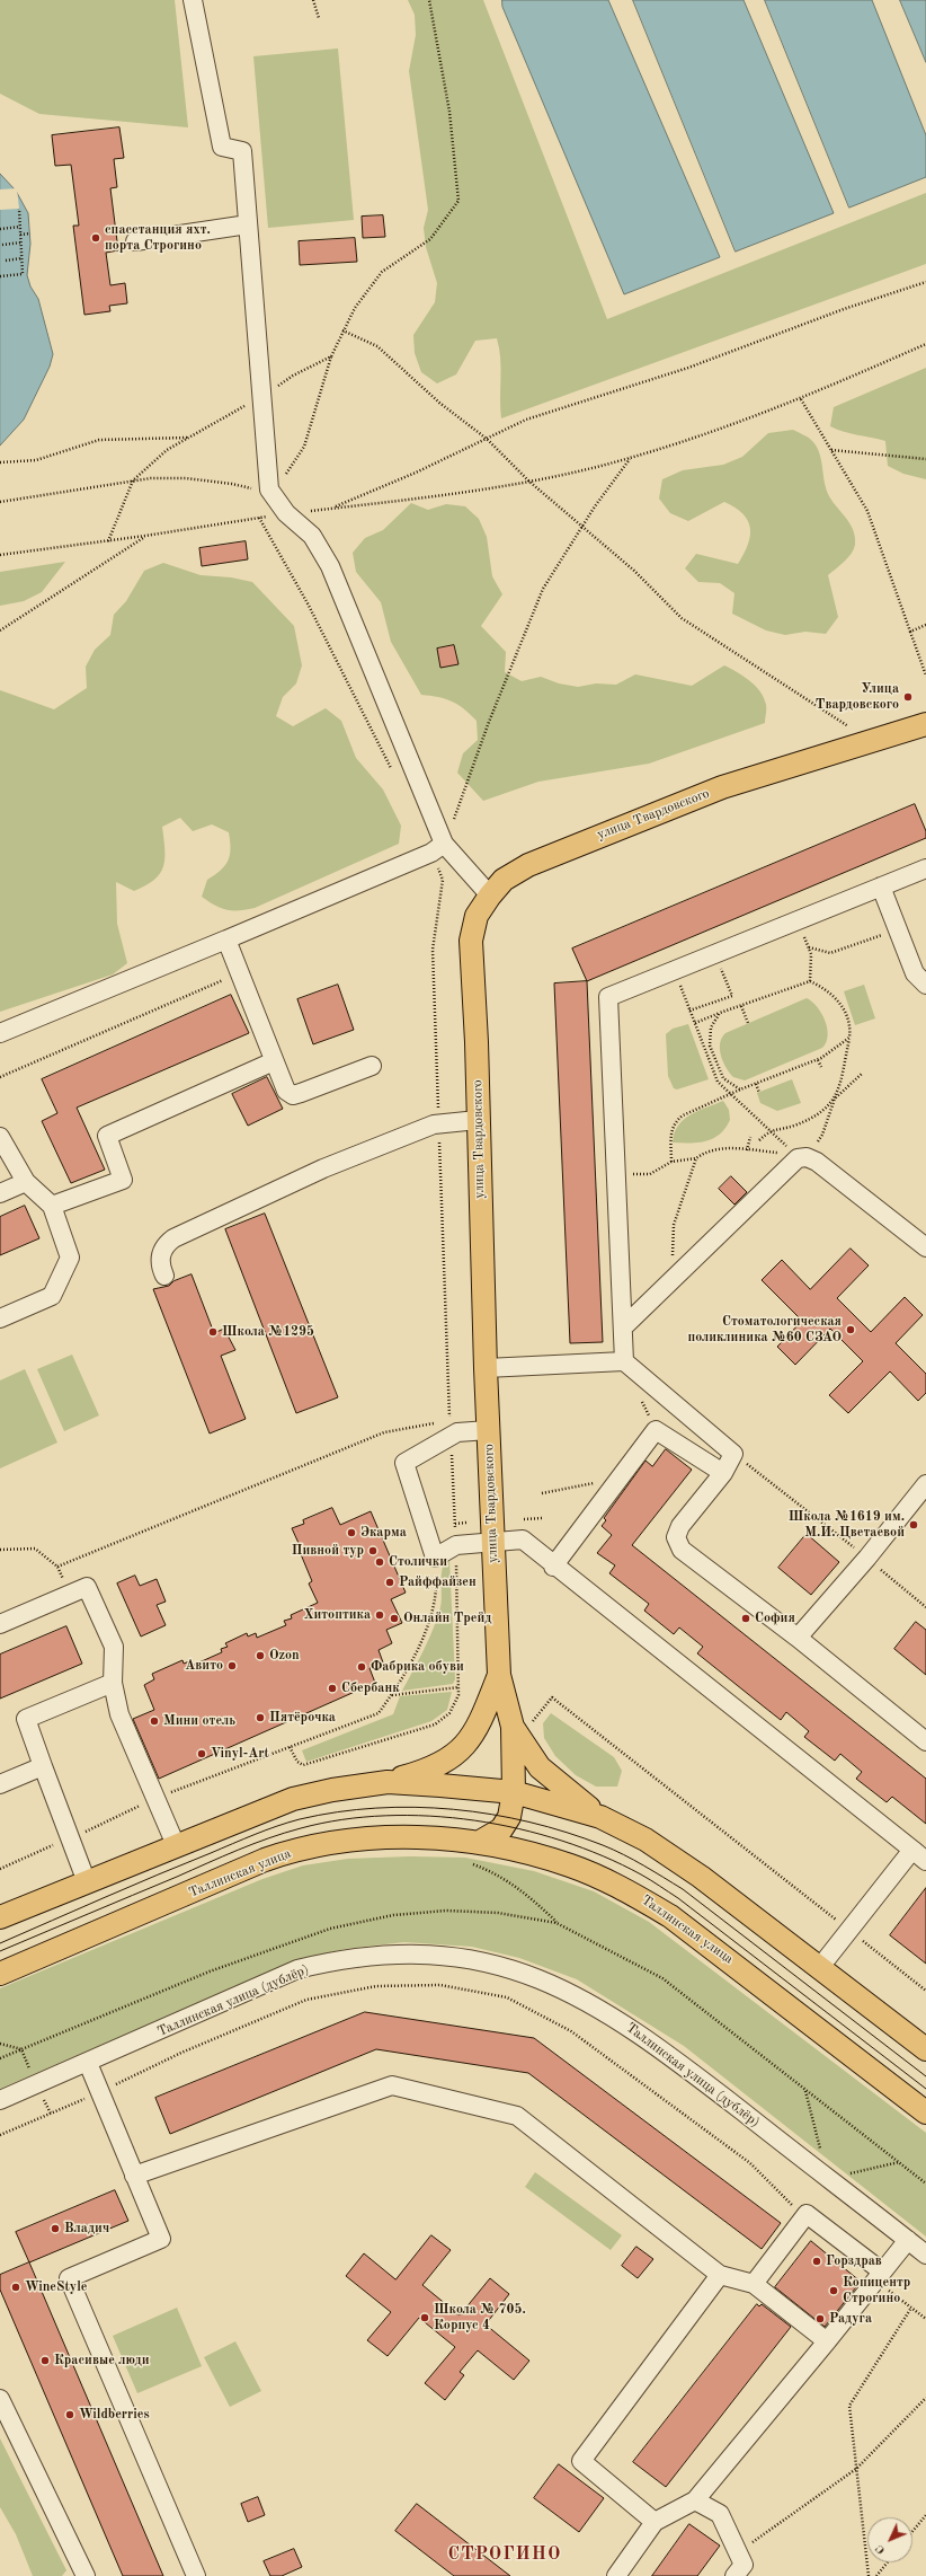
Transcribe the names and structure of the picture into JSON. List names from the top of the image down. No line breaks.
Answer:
{"streets":{"main road":["улица Твардовского","Таллинская улица"],"street":["Таллинская улица (дублёр)"]},"crossings":[["улица Твардовского","Таллинская улица"]],"districts":["СТРОГИНО"],"places":["спасстанция яхт. порта Строгино","Улица Твардовского","Стоматологическая поликлиника №60 СЗАО","Школа №1295","Школа №1619 им. М.И. Цветаевой","Экарма","Пивной тур","Столички","Райффайзен","Хитоптика","Онлайн Трейд","София","Ozon","Авито","Фабрика обуви","Сбербанк","Пятёрочка","Мини отель","Vinyl-Art","Владич","Горздрав","WineStyle","Копицентр Строгино","Школа № 705. Корпус 4","Радуга","Красивые люди","Wildberries"],"north":"bottom left"}
